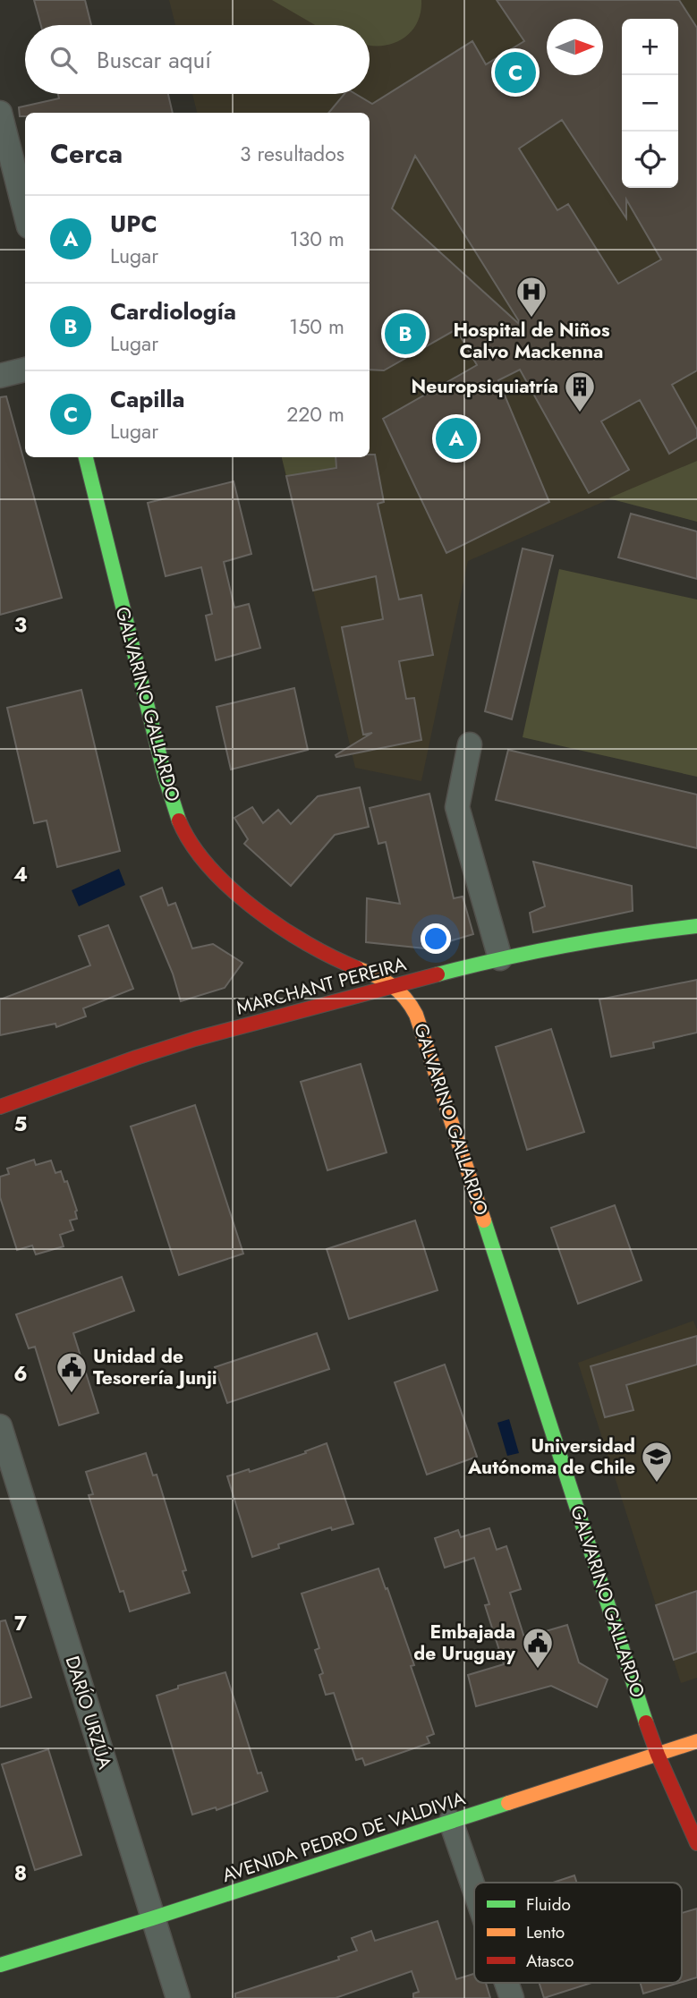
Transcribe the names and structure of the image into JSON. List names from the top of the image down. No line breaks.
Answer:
{"streets":{"street":["GALVARINO GALLARDO","MARCHANT PEREIRA","DARÍO URZÚA","AVENIDA PEDRO DE VALDIVIA"]},"crossings":[["GALVARINO GALLARDO","MARCHANT PEREIRA"],["GALVARINO GALLARDO","AVENIDA PEDRO DE VALDIVIA"],["DARÍO URZÚA","AVENIDA PEDRO DE VALDIVIA"]],"places":{"hospital":["Hospital de Niños Calvo Mackenna"],"building":["Neuropsiquiatría"],"public building":["Unidad de Tesorería Junji","Embajada de Uruguay"],"school or university":["Universidad Autónoma de Chile"]},"legend":["Fluido","Lento","Atasco"],"north":"right","page":{"map_buttons":["+","−"],"search":"Buscar aquí","pins":["C","B","A"],"heading":["Cerca","3 resultados"],"list":[{"mark":"A","name":"UPC","note":"Lugar","value":"130 m"},{"mark":"B","name":"Cardiología","note":"Lugar","value":"150 m"},{"mark":"C","name":"Capilla","note":"Lugar","value":"220 m"}]},"grid":{"rows":["3","4","5","6","7","8"]}}
